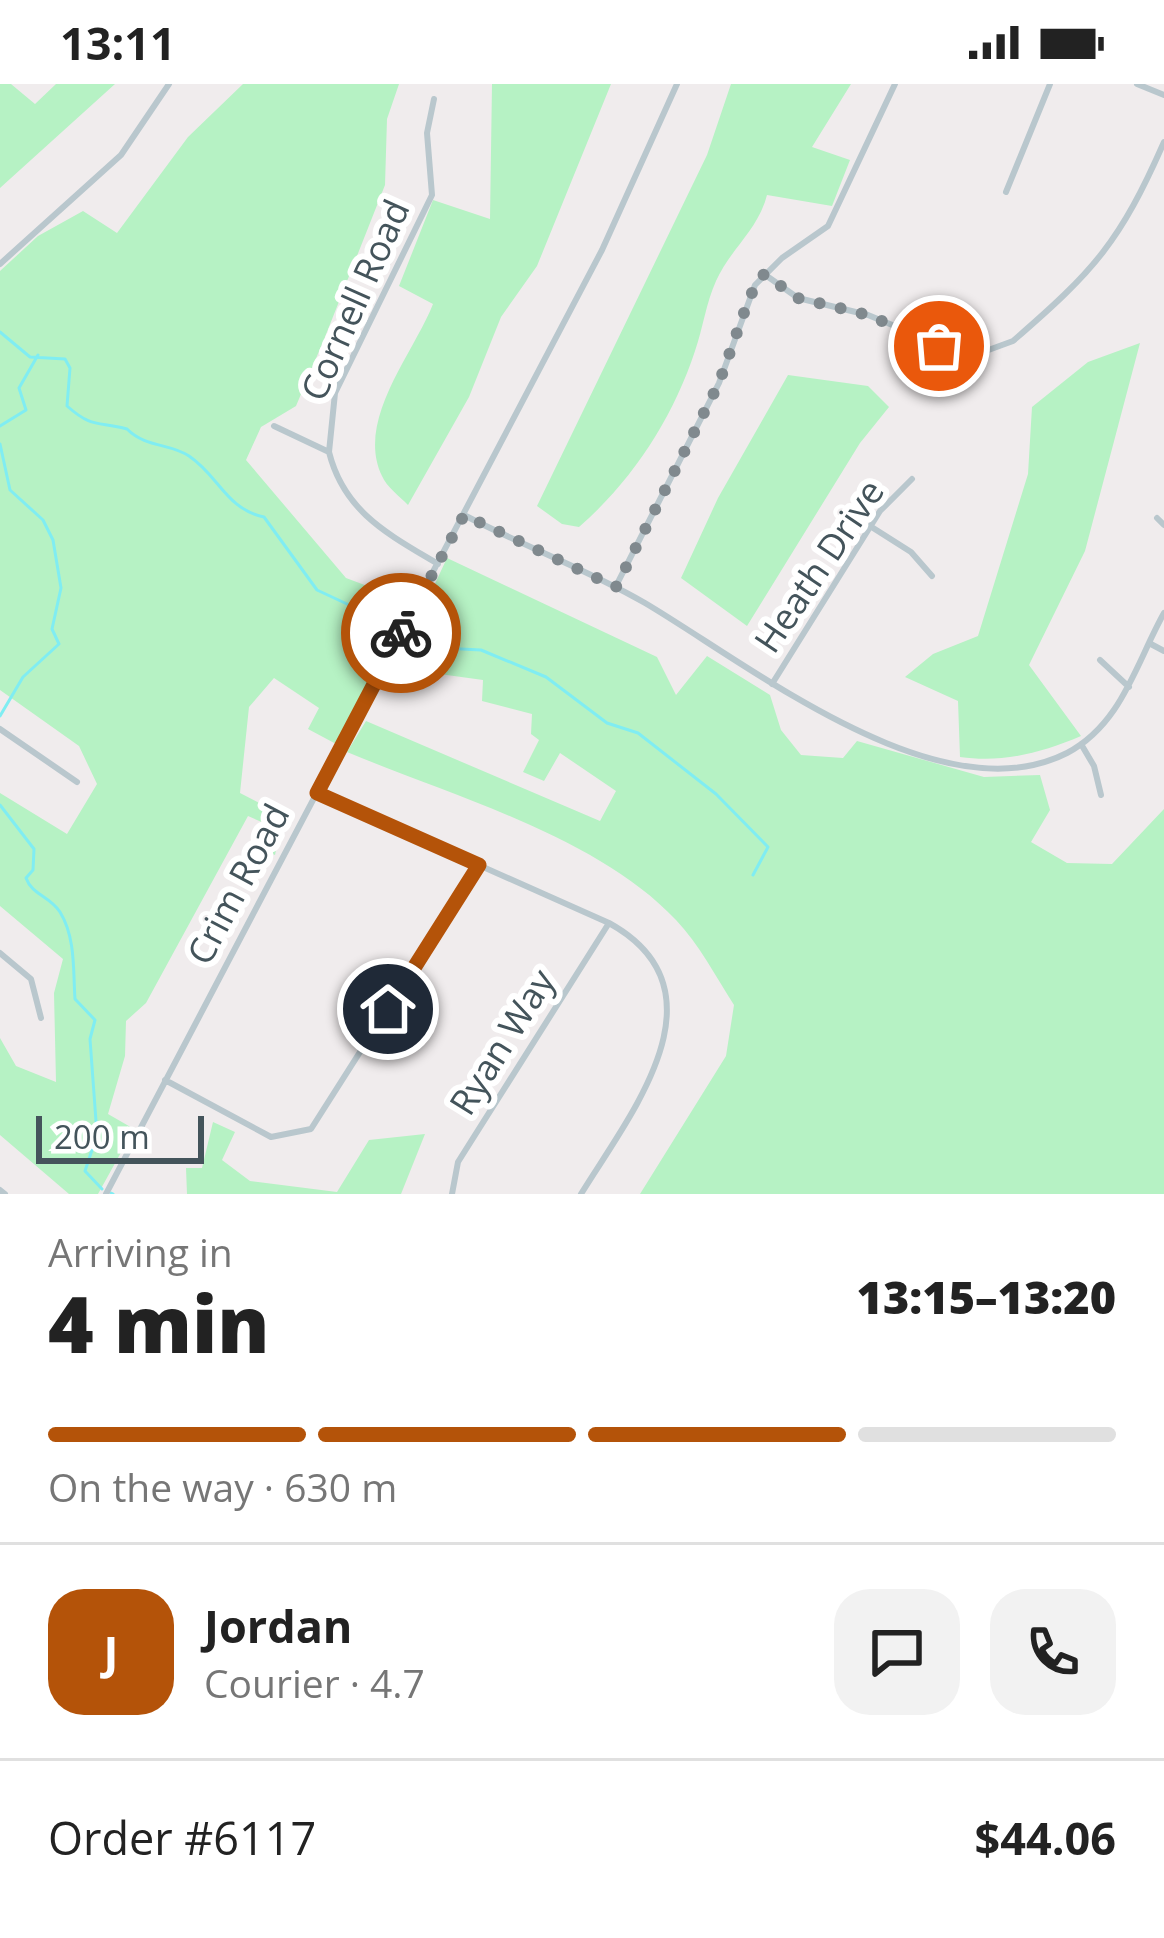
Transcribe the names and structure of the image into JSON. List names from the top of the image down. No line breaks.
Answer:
{"streets":{"street":["Cornell Road","Heath Drive","Crim Road","Ryan Way"]},"scale_bar":"200 m","page":{"status":"13:11","scale":"200 m","heading":["4 min","Arriving in","13:15–13:20"],"panel":["Jordan","Courier · 4.7","Order #6117","$44.06"],"bar":"On the way · 630 m","round":"J"}}
